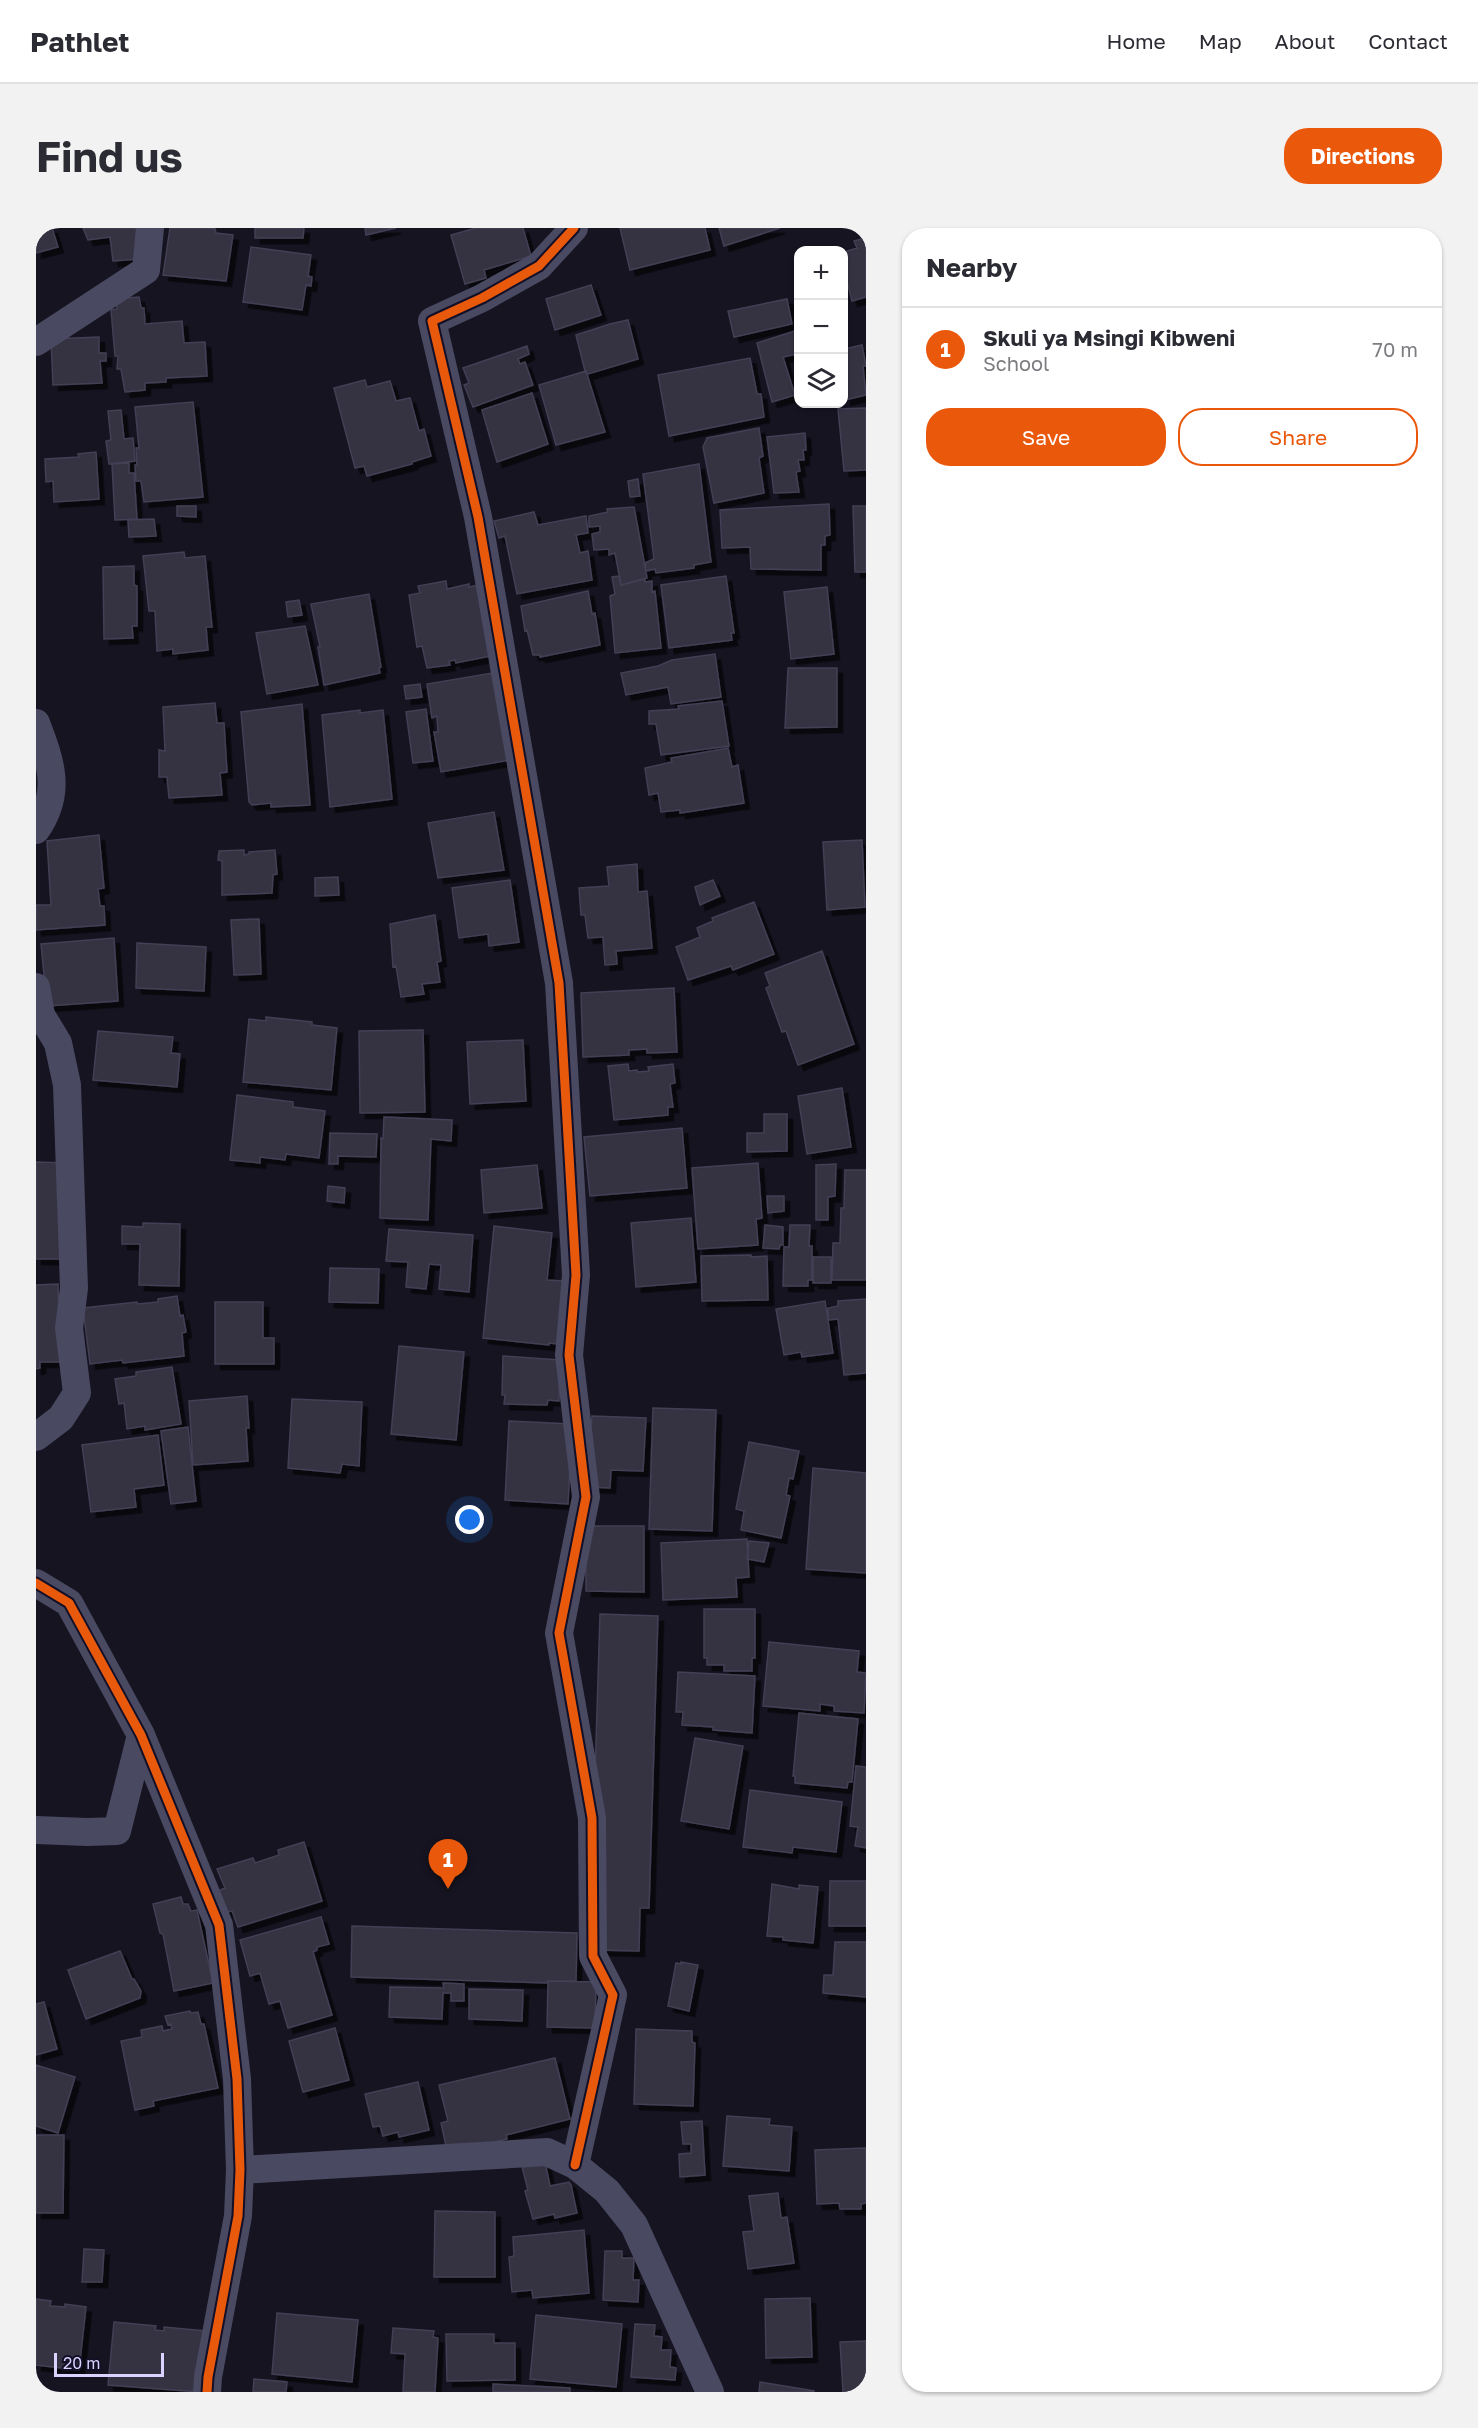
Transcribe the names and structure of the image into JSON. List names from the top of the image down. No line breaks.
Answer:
{"scale_bar":"20 m","page":{"header":"Pathlet","nav":["Home","Map","About","Contact"],"buttons":["Directions",["Save","Share"]],"title":"Find us","heading":"Nearby","map_buttons":["+","−"],"list":[{"mark":"1","name":"Skuli ya Msingi Kibweni","note":"School","value":"70 m"}],"pins":"1","scale":"20 m"}}
